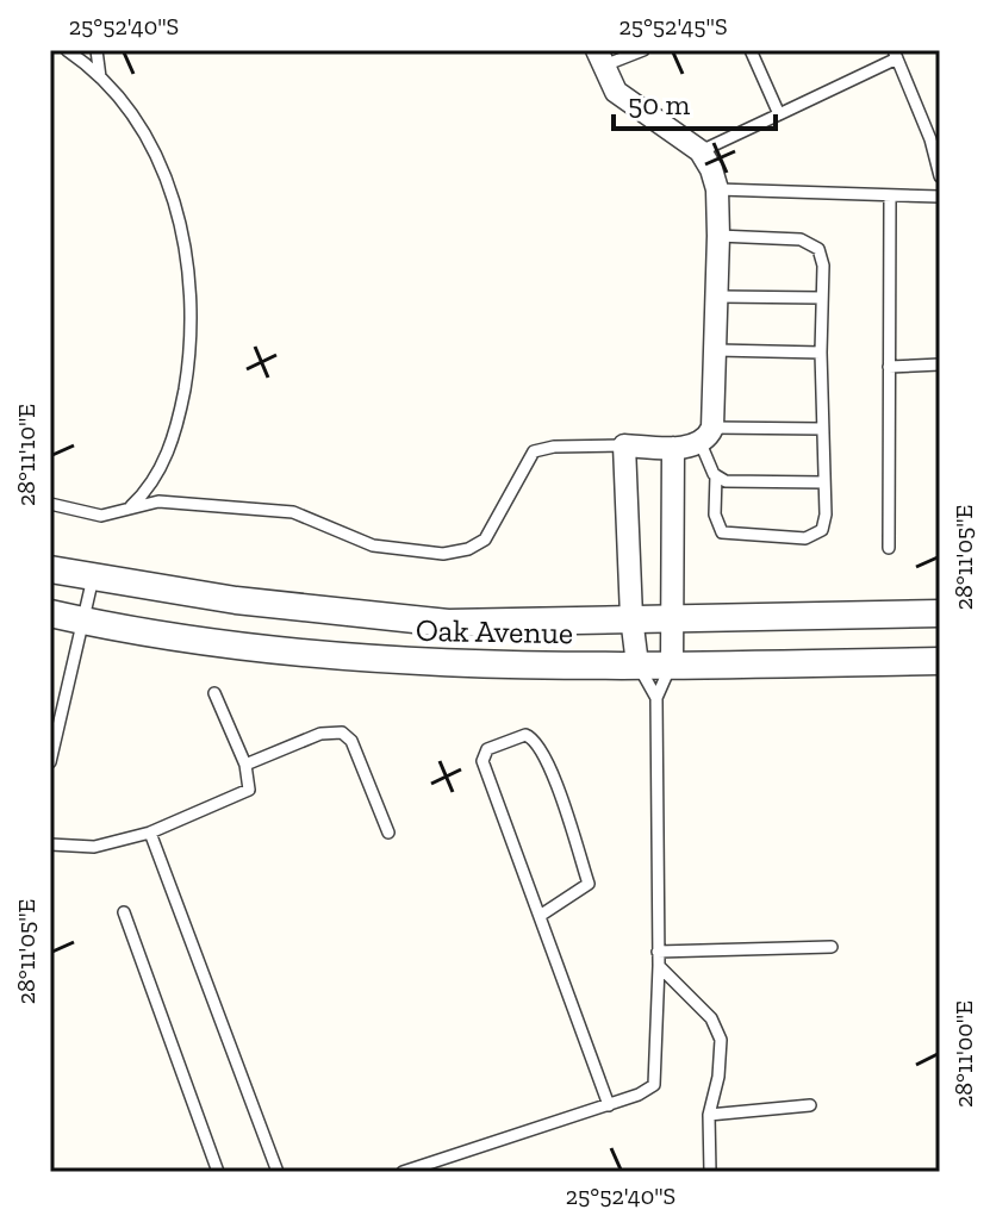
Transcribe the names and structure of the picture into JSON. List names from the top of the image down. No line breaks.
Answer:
{"streets":{"street":["Oak Avenue"]},"scale_bar":"50 m","coordinates":["25°52'40\"S","25°52'45\"S","28°11'10\"E","28°11'05\"E","28°11'00\"E"]}
